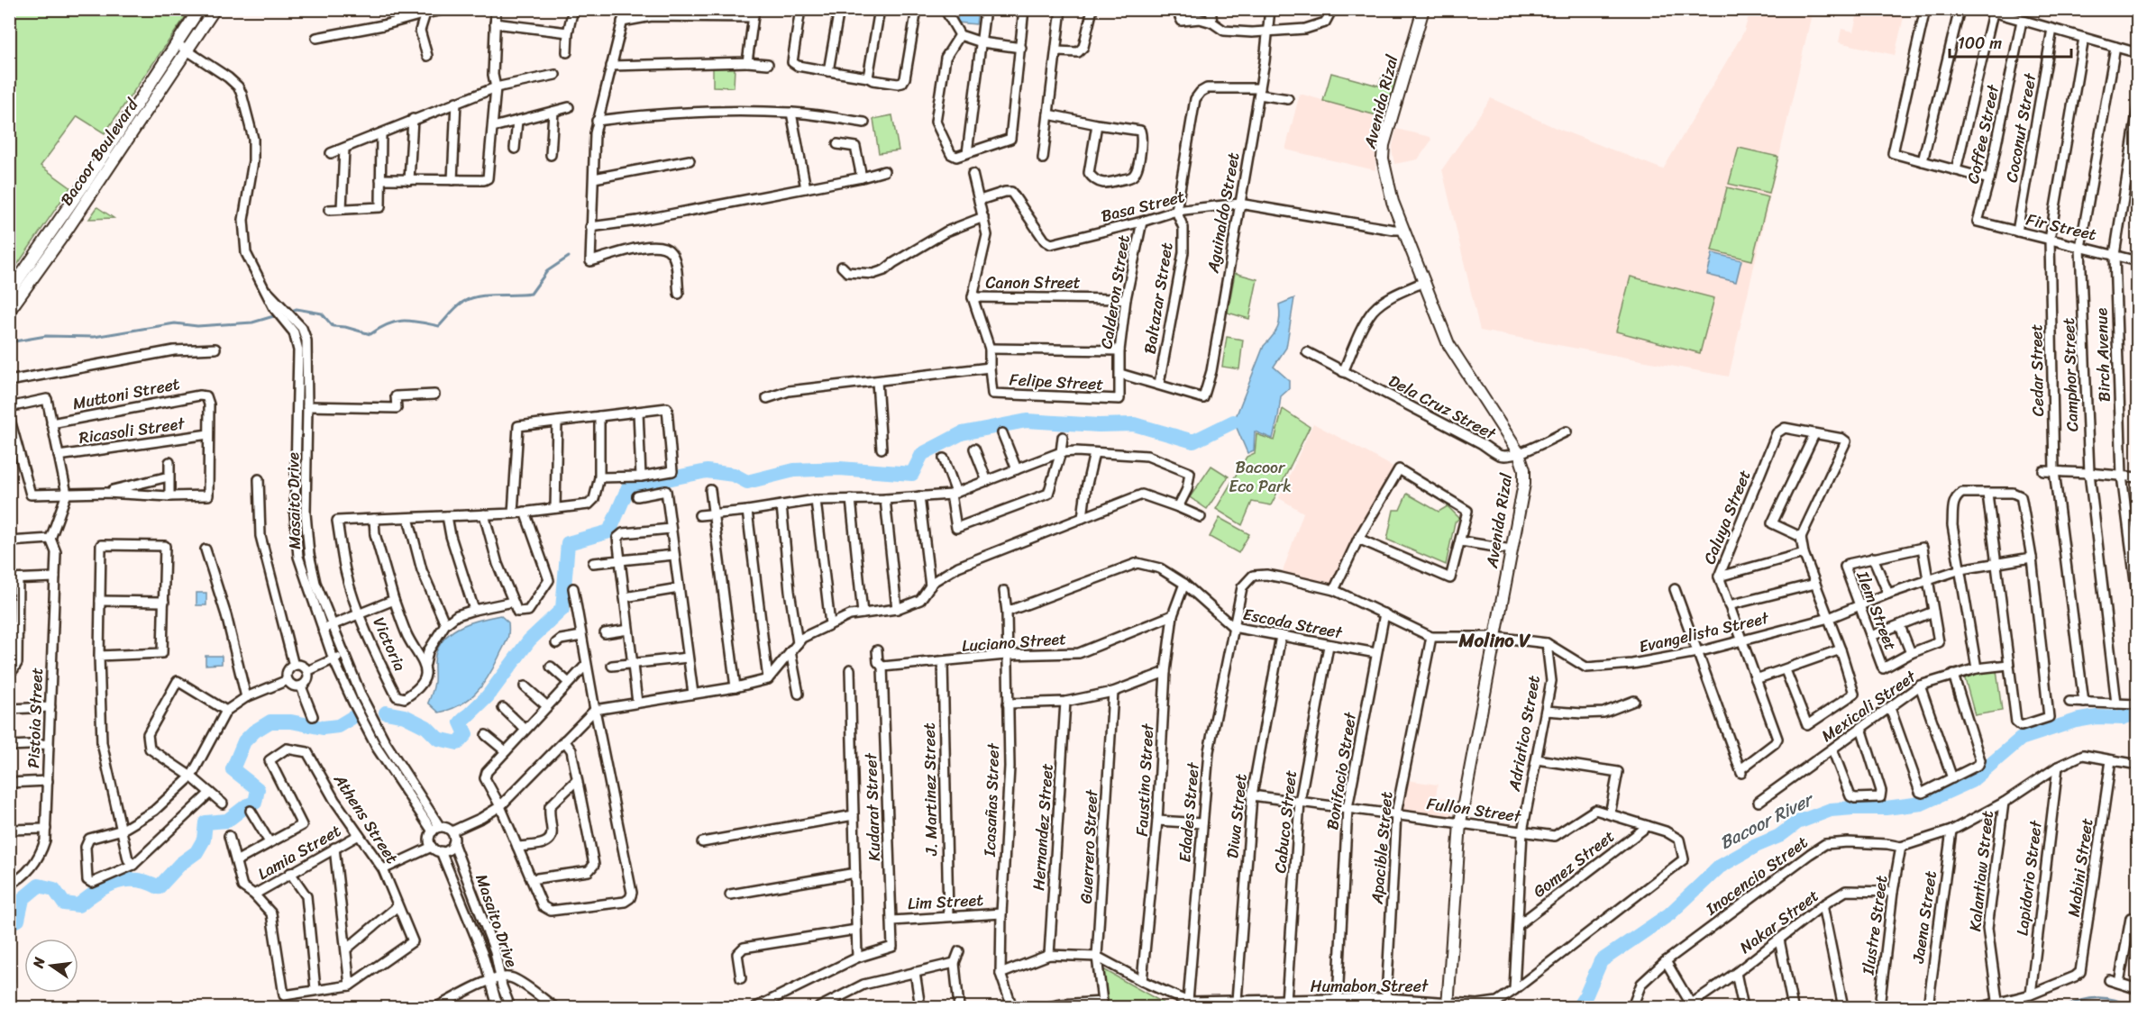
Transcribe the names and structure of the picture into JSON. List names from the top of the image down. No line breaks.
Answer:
{"streets":{"main road":["Avenida Rizal","Bacoor Boulevard"],"street":["Coconut Street","Coffee Street","Basa Street","Aguinaldo Street","Fir Street","Canon Street","Calderon Street","Baltazar Street","Birch Avenue","Cedar Street","Camphor Street","Felipe Street","Muttoni Street","Dela Cruz Street","Ricasoli Street","Masaito Drive","Caluya Street","Ilem Street","Escoda Street","Evangelista Street","Luciano Street","Victoria","Mexicali Street","Pistoia Street","Adriatico Street","Bonifacio Street","Faustino Street","J. Martinez Street","Icasañas Street","Kudarat Street","Fullon Street","Edades Street","Diwa Street","Athens Street","Cabuco Street","Hernandez Street","Guerrero Street","Apacible Street","Lamia Street","Gomez Street","Mabini Street","Kalantiaw Street","Inocencio Street","Lapidorio Street","Lim Street","Jaena Street","Nakar Street","Ilustre Street","Humabon Street"]},"crossings":[["Avenida Rizal","Basa Street"],["Avenida Rizal","Dela Cruz Street"],["Avenida Rizal","Evangelista Street"],["Avenida Rizal","Fullon Street"],["Avenida Rizal","Humabon Street"],["Coconut Street","Fir Street"],["Coffee Street","Fir Street"],["Bacoor Boulevard","Masaito Drive"],["Basa Street","Aguinaldo Street"],["Basa Street","Calderon Street"],["Basa Street","Baltazar Street"],["Aguinaldo Street","Baltazar Street"],["Fir Street","Birch Avenue"],["Fir Street","Cedar Street"],["Fir Street","Camphor Street"],["Canon Street","Calderon Street"],["Calderon Street","Felipe Street"],["Muttoni Street","Ricasoli Street"],["Caluya Street","Evangelista Street"],["Ilem Street","Evangelista Street"],["Escoda Street","Evangelista Street"],["Escoda Street","Bonifacio Street"],["Escoda Street","Faustino Street"],["Escoda Street","Icasañas Street"],["Escoda Street","Edades Street"],["Escoda Street","Diwa Street"],["Escoda Street","Cabuco Street"],["Evangelista Street","Adriatico Street"],["Evangelista Street","Bonifacio Street"],["Evangelista Street","Edades Street"],["Evangelista Street","Apacible Street"],["Luciano Street","Faustino Street"],["Luciano Street","J. Martinez Street"],["Luciano Street","Icasañas Street"],["Luciano Street","Kudarat Street"],["Adriatico Street","Fullon Street"],["Adriatico Street","Gomez Street"],["Adriatico Street","Humabon Street"],["Bonifacio Street","Fullon Street"],["Bonifacio Street","Humabon Street"],["Faustino Street","Humabon Street"],["J. Martinez Street","Lim Street"],["Icasañas Street","Lim Street"],["Icasañas Street","Humabon Street"],["Kudarat Street","Lim Street"],["Fullon Street","Diwa Street"],["Fullon Street","Cabuco Street"],["Fullon Street","Apacible Street"],["Fullon Street","Gomez Street"],["Fullon Street","Humabon Street"],["Edades Street","Humabon Street"],["Diwa Street","Humabon Street"],["Athens Street","Lamia Street"],["Cabuco Street","Humabon Street"],["Hernandez Street","Humabon Street"],["Guerrero Street","Humabon Street"],["Apacible Street","Humabon Street"],["Mabini Street","Inocencio Street"],["Mabini Street","Lapidorio Street"],["Kalantiaw Street","Inocencio Street"],["Inocencio Street","Lapidorio Street"],["Inocencio Street","Jaena Street"],["Inocencio Street","Ilustre Street"],["Nakar Street","Ilustre Street"]],"districts":["Molino V"],"water":["Bacoor River"],"parks":["Bacoor Eco Park"],"scale_bar":"100 m","north":"left"}
